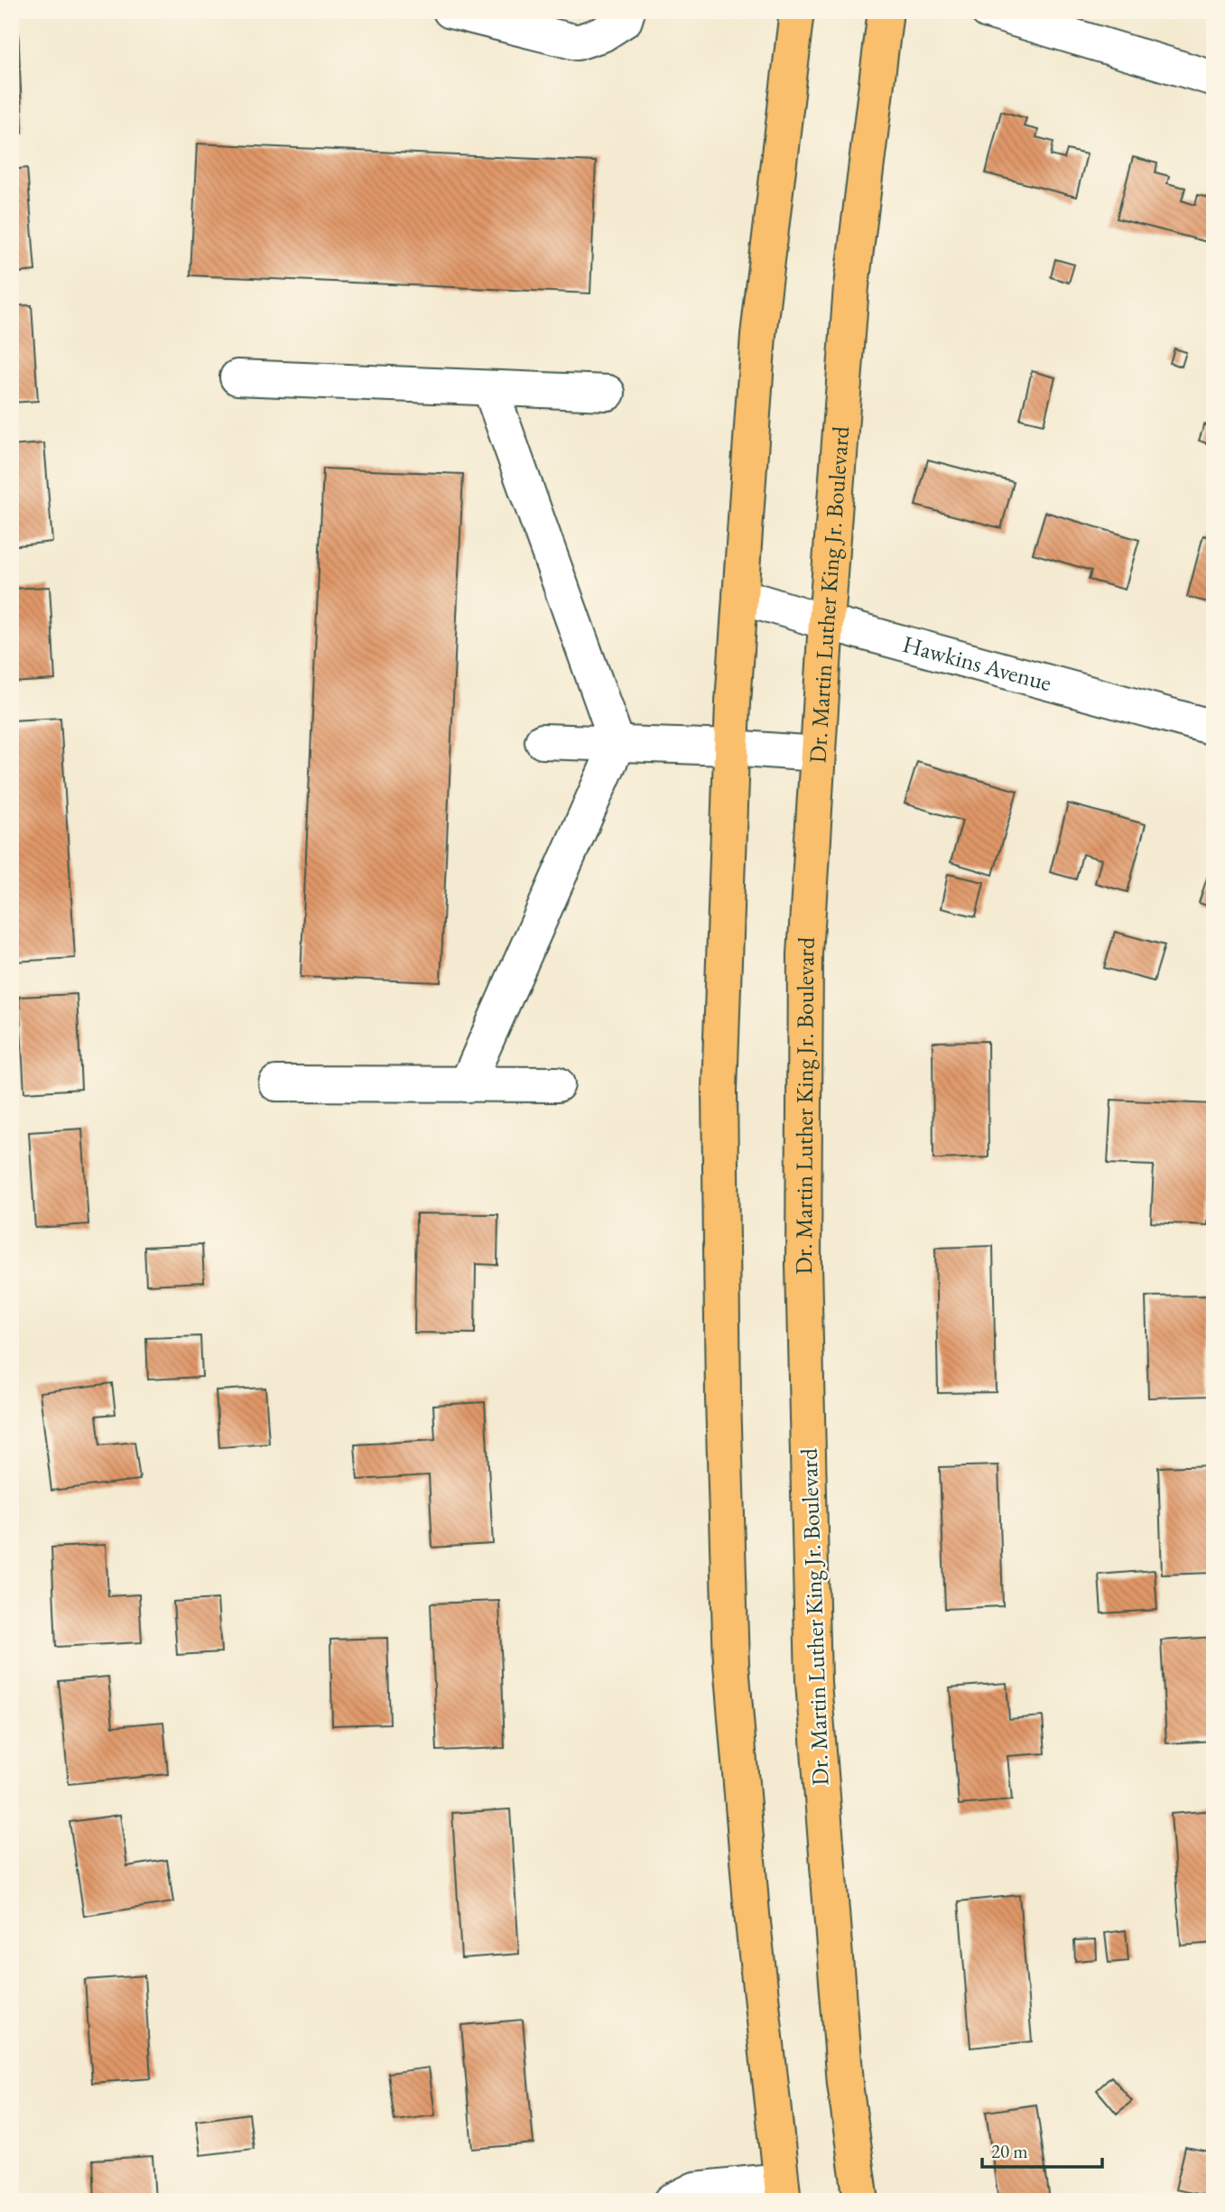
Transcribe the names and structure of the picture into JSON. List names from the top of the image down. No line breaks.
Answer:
{"streets":{"main road":["Dr. Martin Luther King Jr. Boulevard"],"street":["Hawkins Avenue"]},"crossings":[["Dr. Martin Luther King Jr. Boulevard","Hawkins Avenue"]],"scale_bar":"20 m"}
